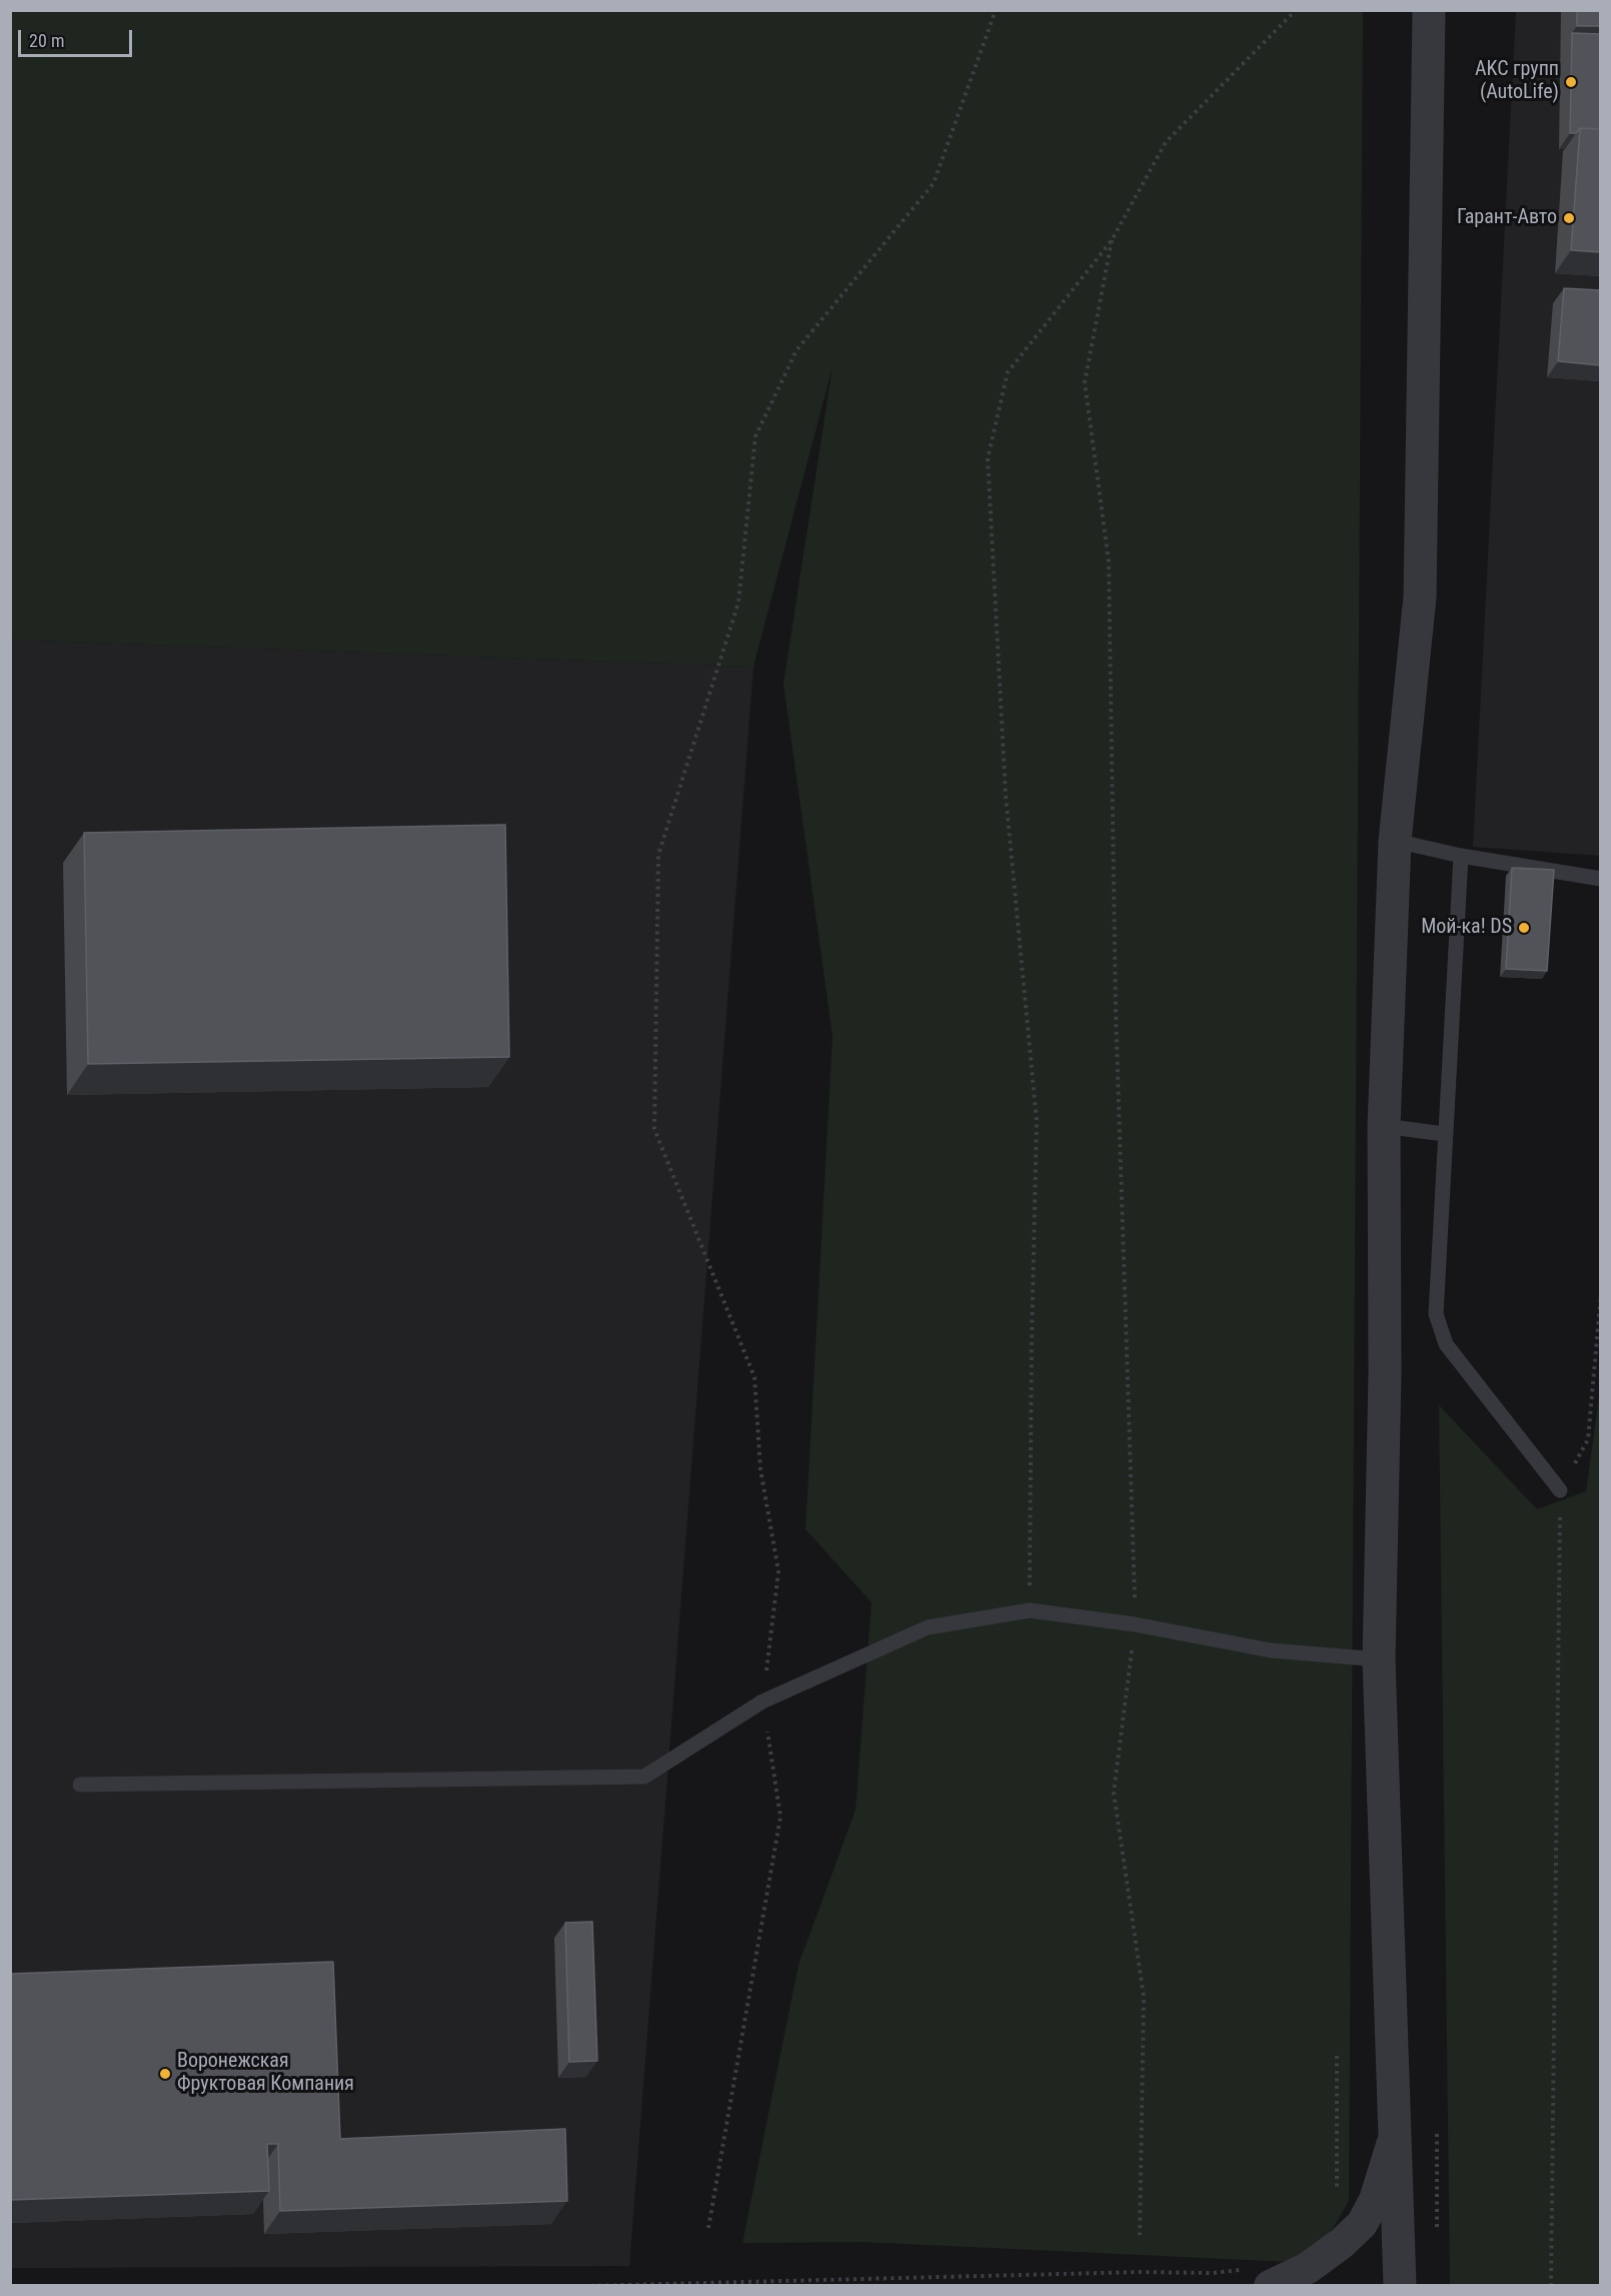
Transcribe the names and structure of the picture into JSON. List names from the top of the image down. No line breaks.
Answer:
{"places":["AKC групп (AutoLife)","Гарант-Авто","Мой-ка! DS","Воронежская Фруктовая Компания"],"scale_bar":"20 m"}
